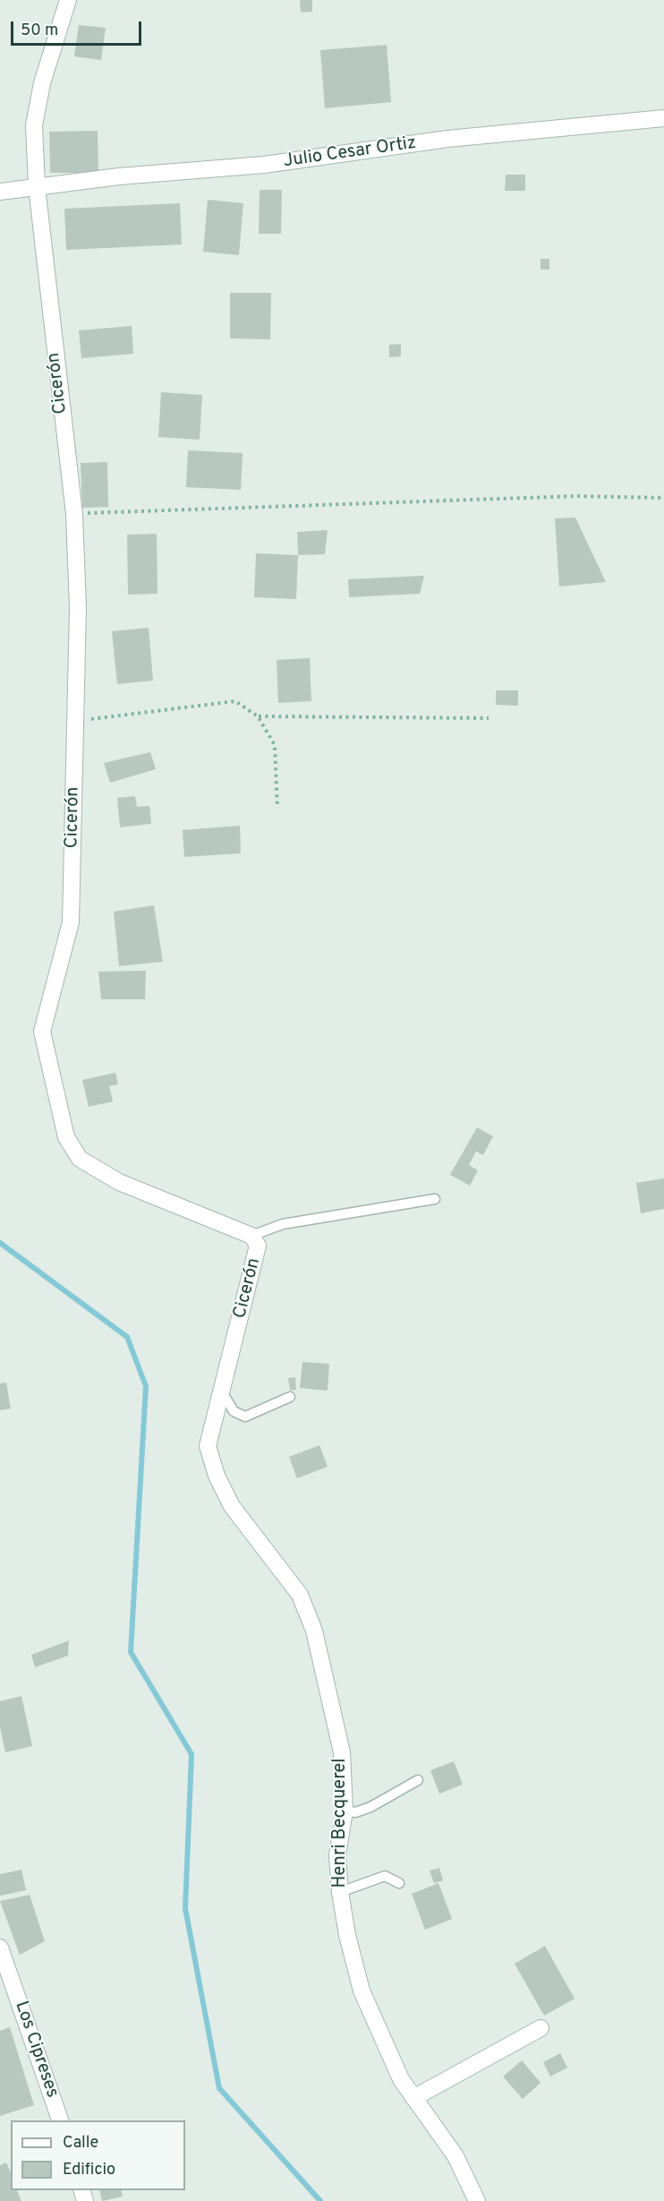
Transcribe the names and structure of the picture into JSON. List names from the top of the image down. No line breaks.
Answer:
{"streets":{"street":["Julio Cesar Ortiz","Cicerón","Henri Becquerel","Los Cipreses"]},"crossings":[["Julio Cesar Ortiz","Cicerón"],["Cicerón","Henri Becquerel"]],"legend":["Calle","Edificio"],"scale_bar":"50 m"}
